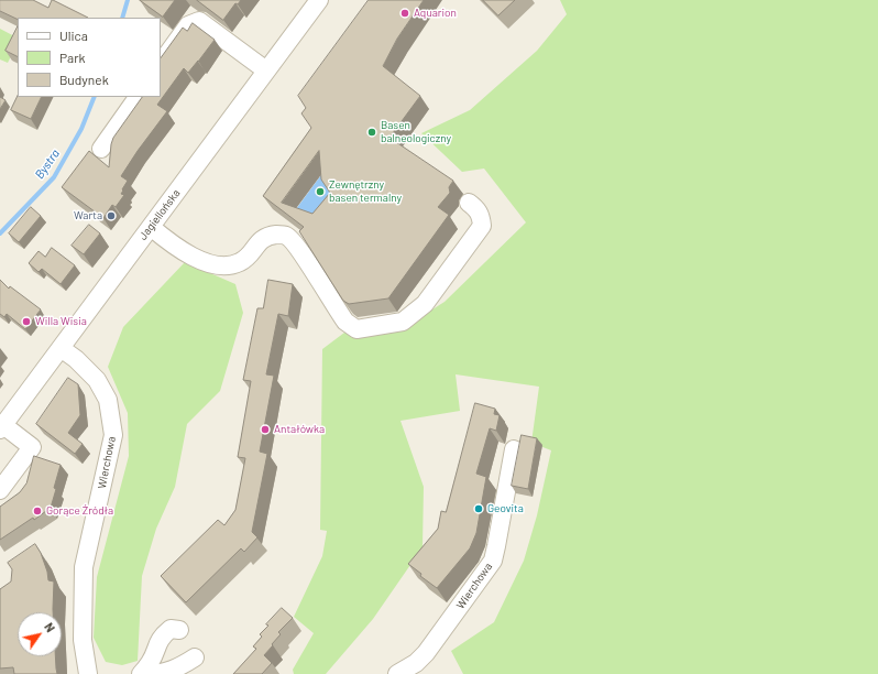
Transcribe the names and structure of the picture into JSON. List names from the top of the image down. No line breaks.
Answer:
{"streets":{"street":["Jagiellońska","Wierchowa"]},"crossings":[["Jagiellońska","Wierchowa"]],"water":["Bystra"],"places":["Aquarion","Basen balneologiczny","Zewnętrzny basen termalny","Warta","Willa Wisia","Antałówka","Geovita","Gorące Źródła"],"legend":["Ulica","Park","Budynek"],"north":"top right"}
